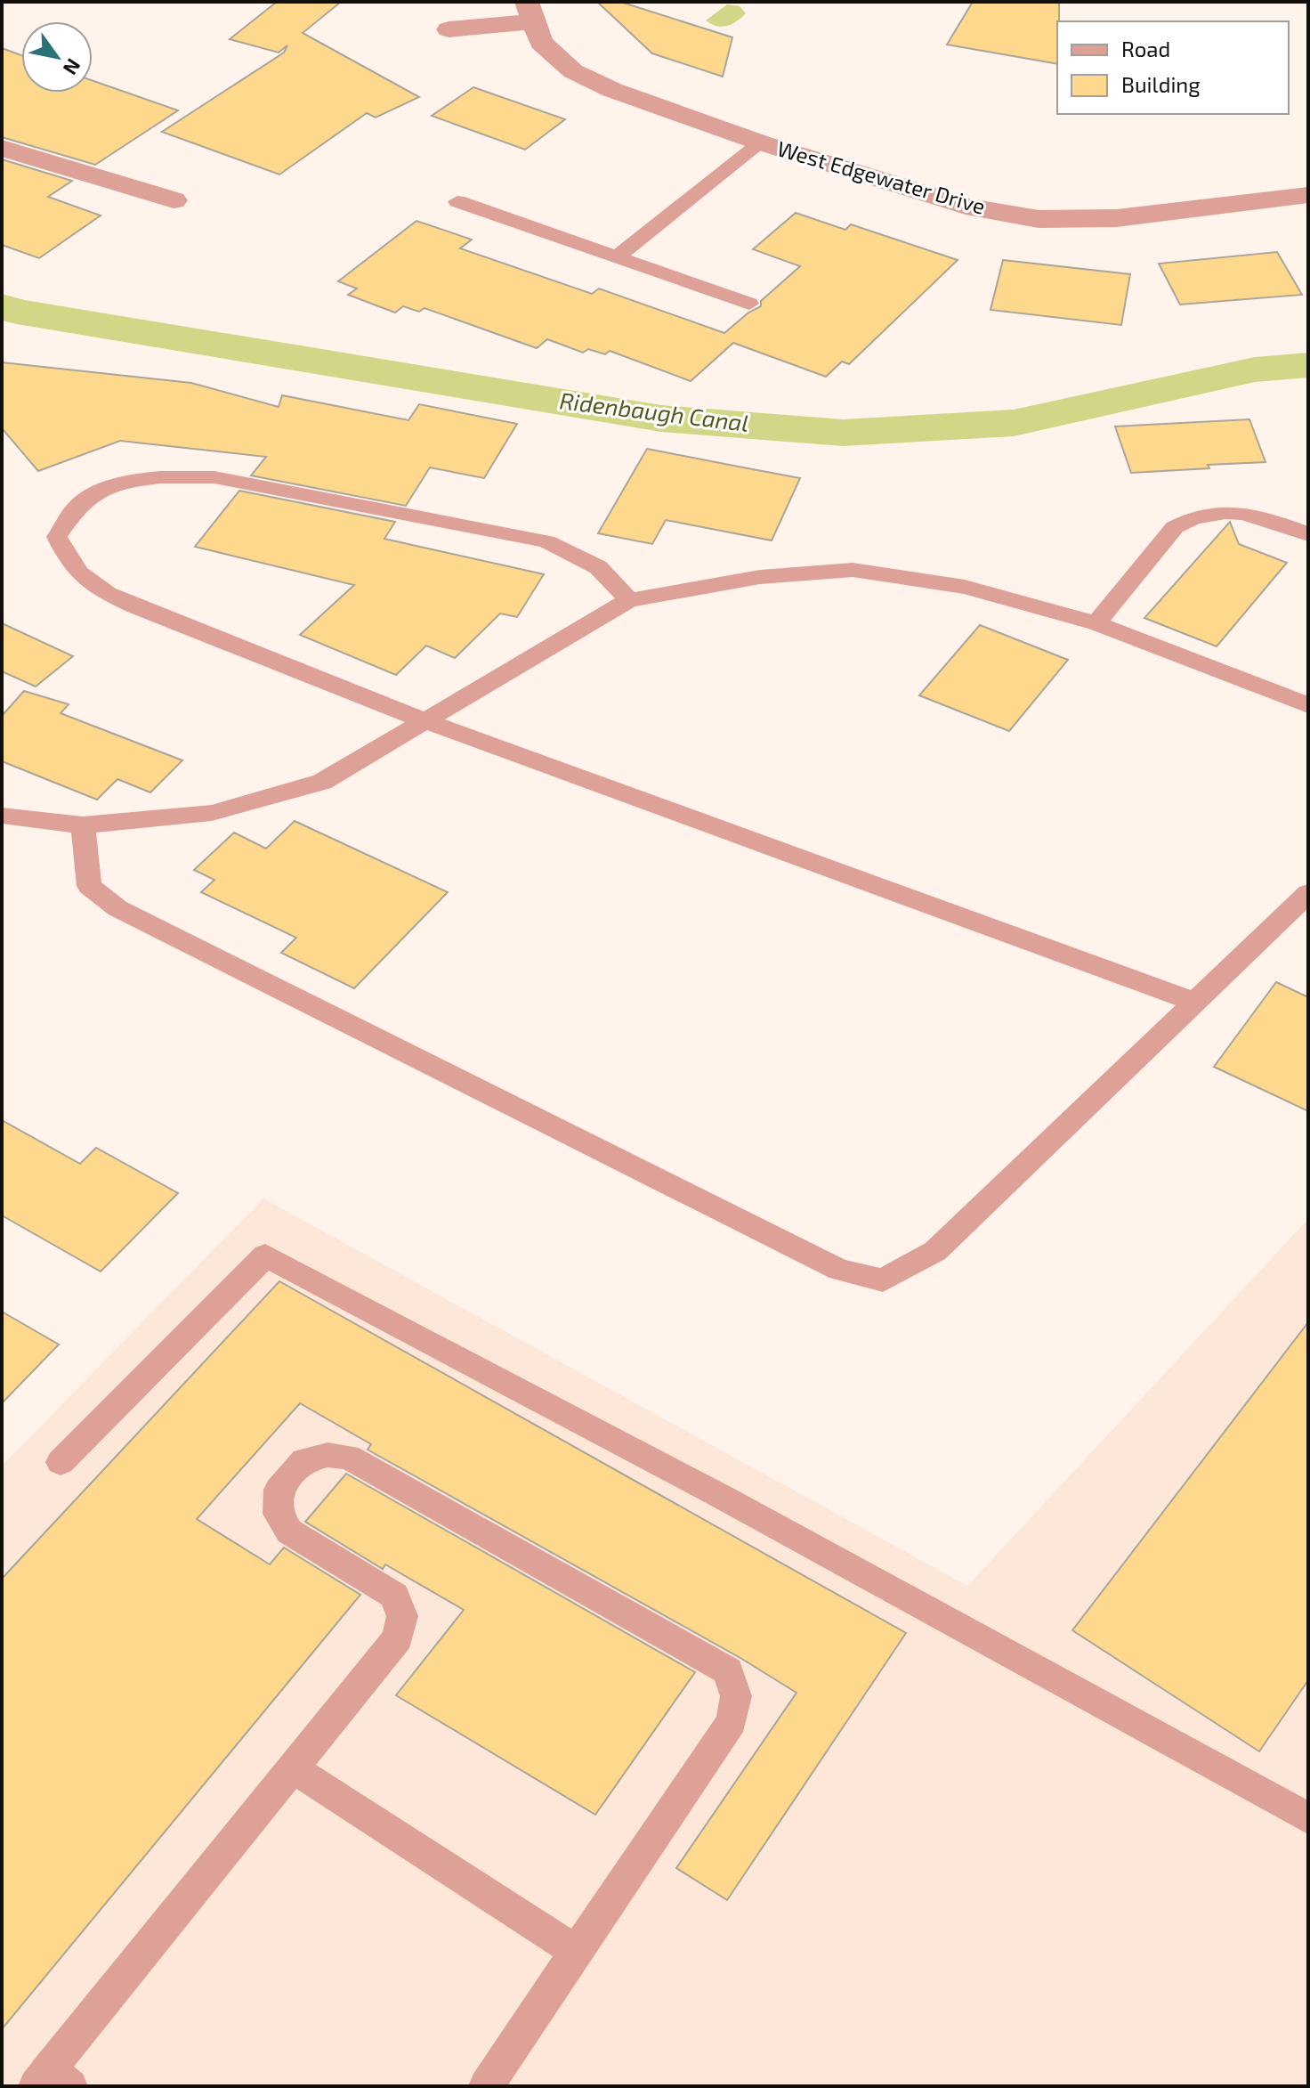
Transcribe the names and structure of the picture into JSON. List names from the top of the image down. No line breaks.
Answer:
{"streets":{"street":["West Edgewater Drive"]},"water":["Ridenbaugh Canal"],"legend":["Road","Building"],"north":"bottom right"}
